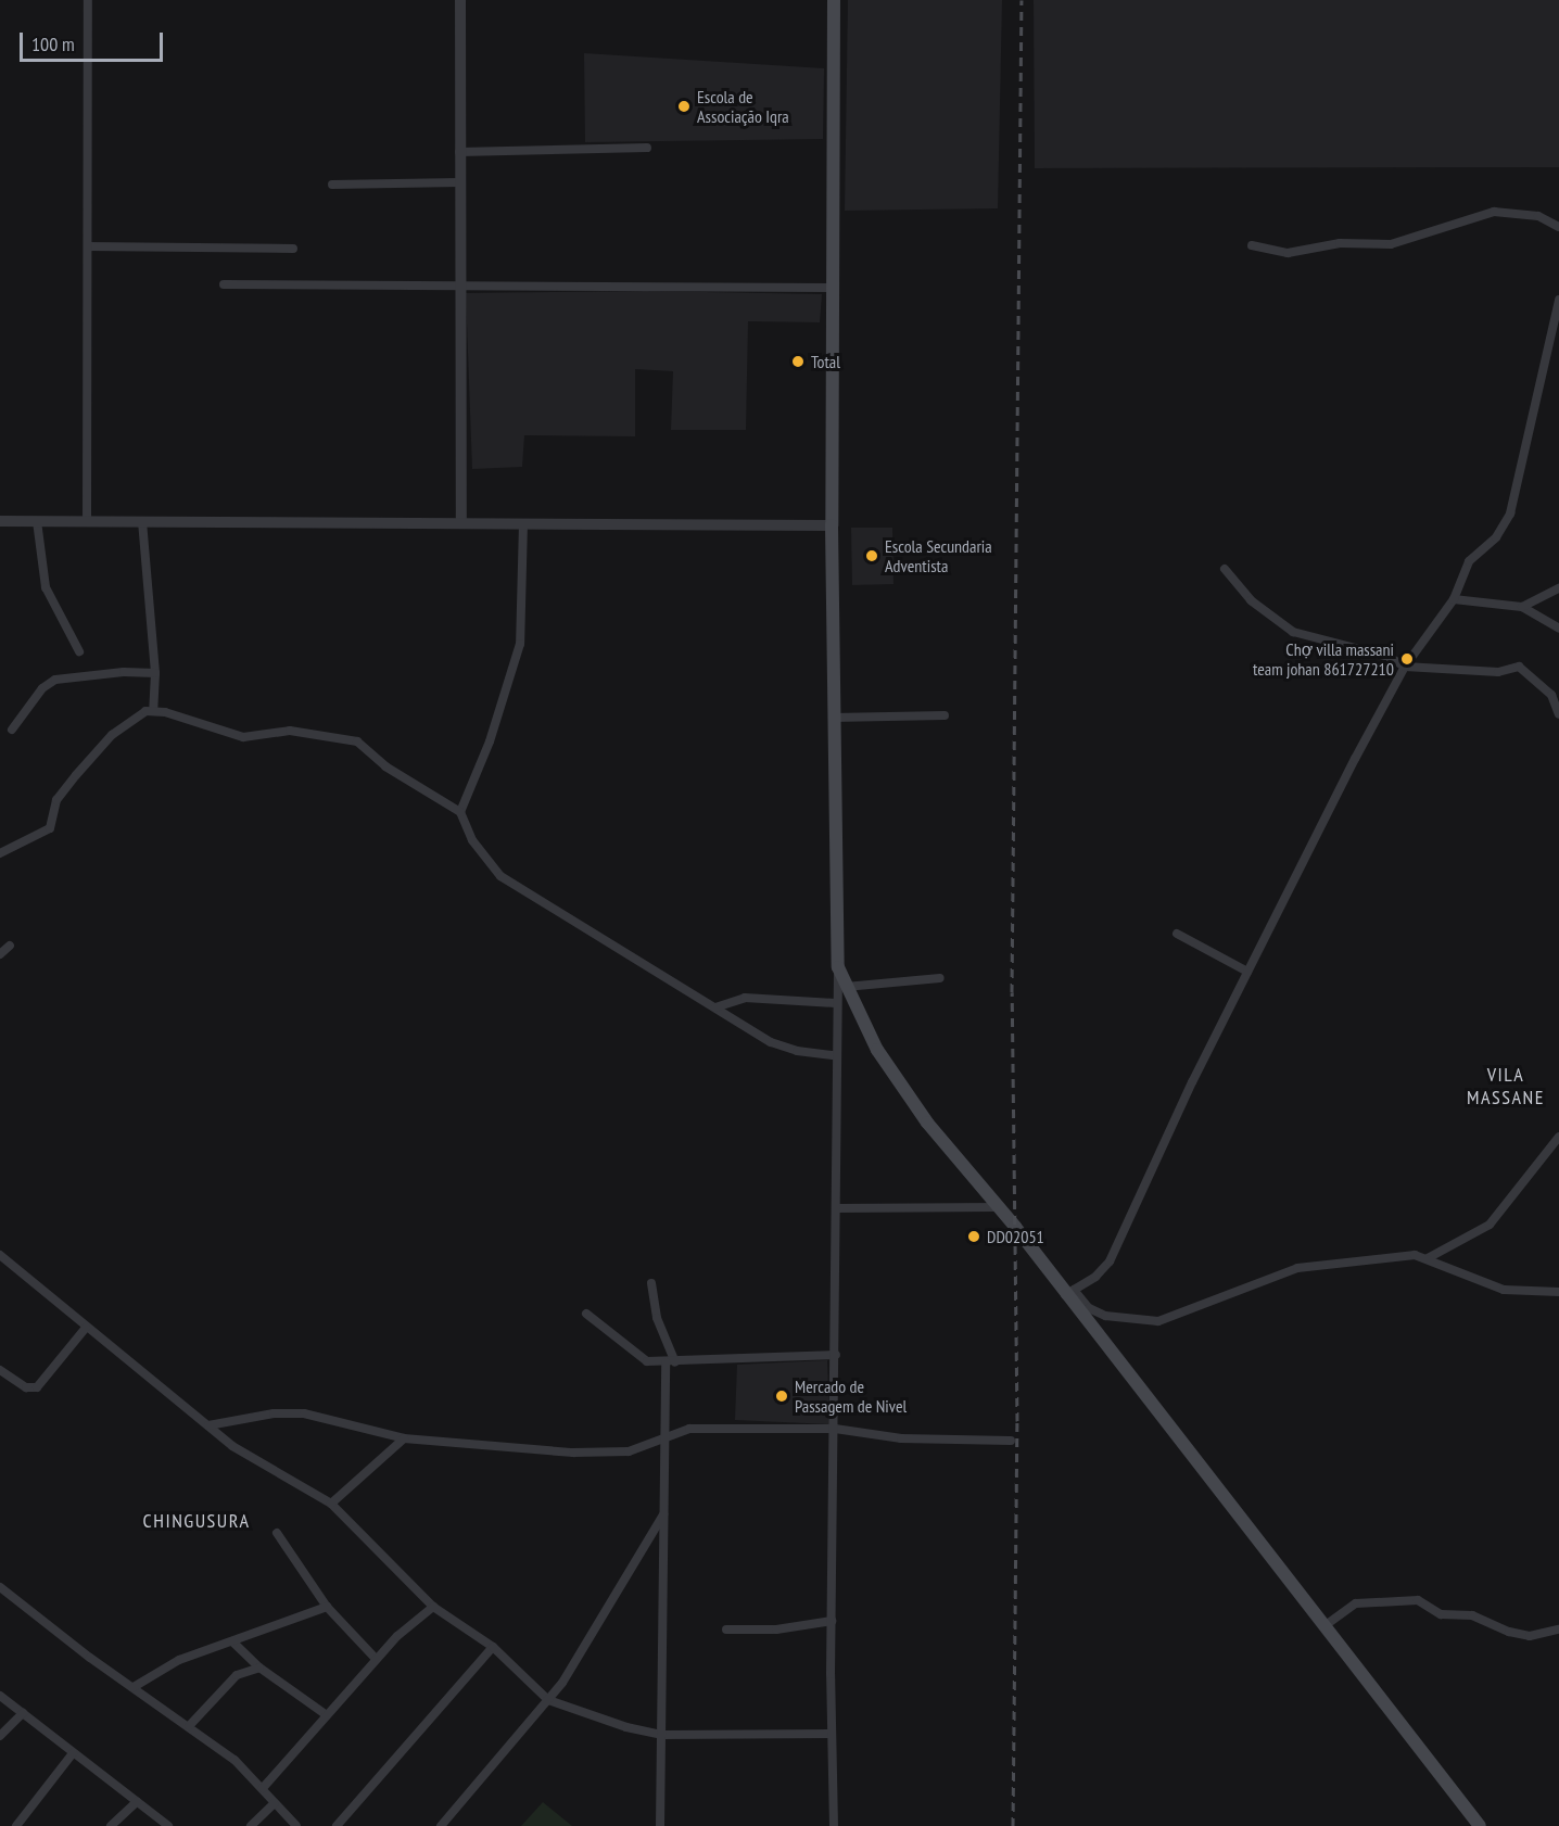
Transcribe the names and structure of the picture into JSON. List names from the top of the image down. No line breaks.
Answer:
{"districts":["VILA MASSANE","CHINGUSURA"],"places":["Escola de Associação Iqra","Total","Escola Secundaria Adventista","Chợ villa massani team johan 861727210","DD02051","Mercado de Passagem de Nivel"],"scale_bar":"100 m"}
